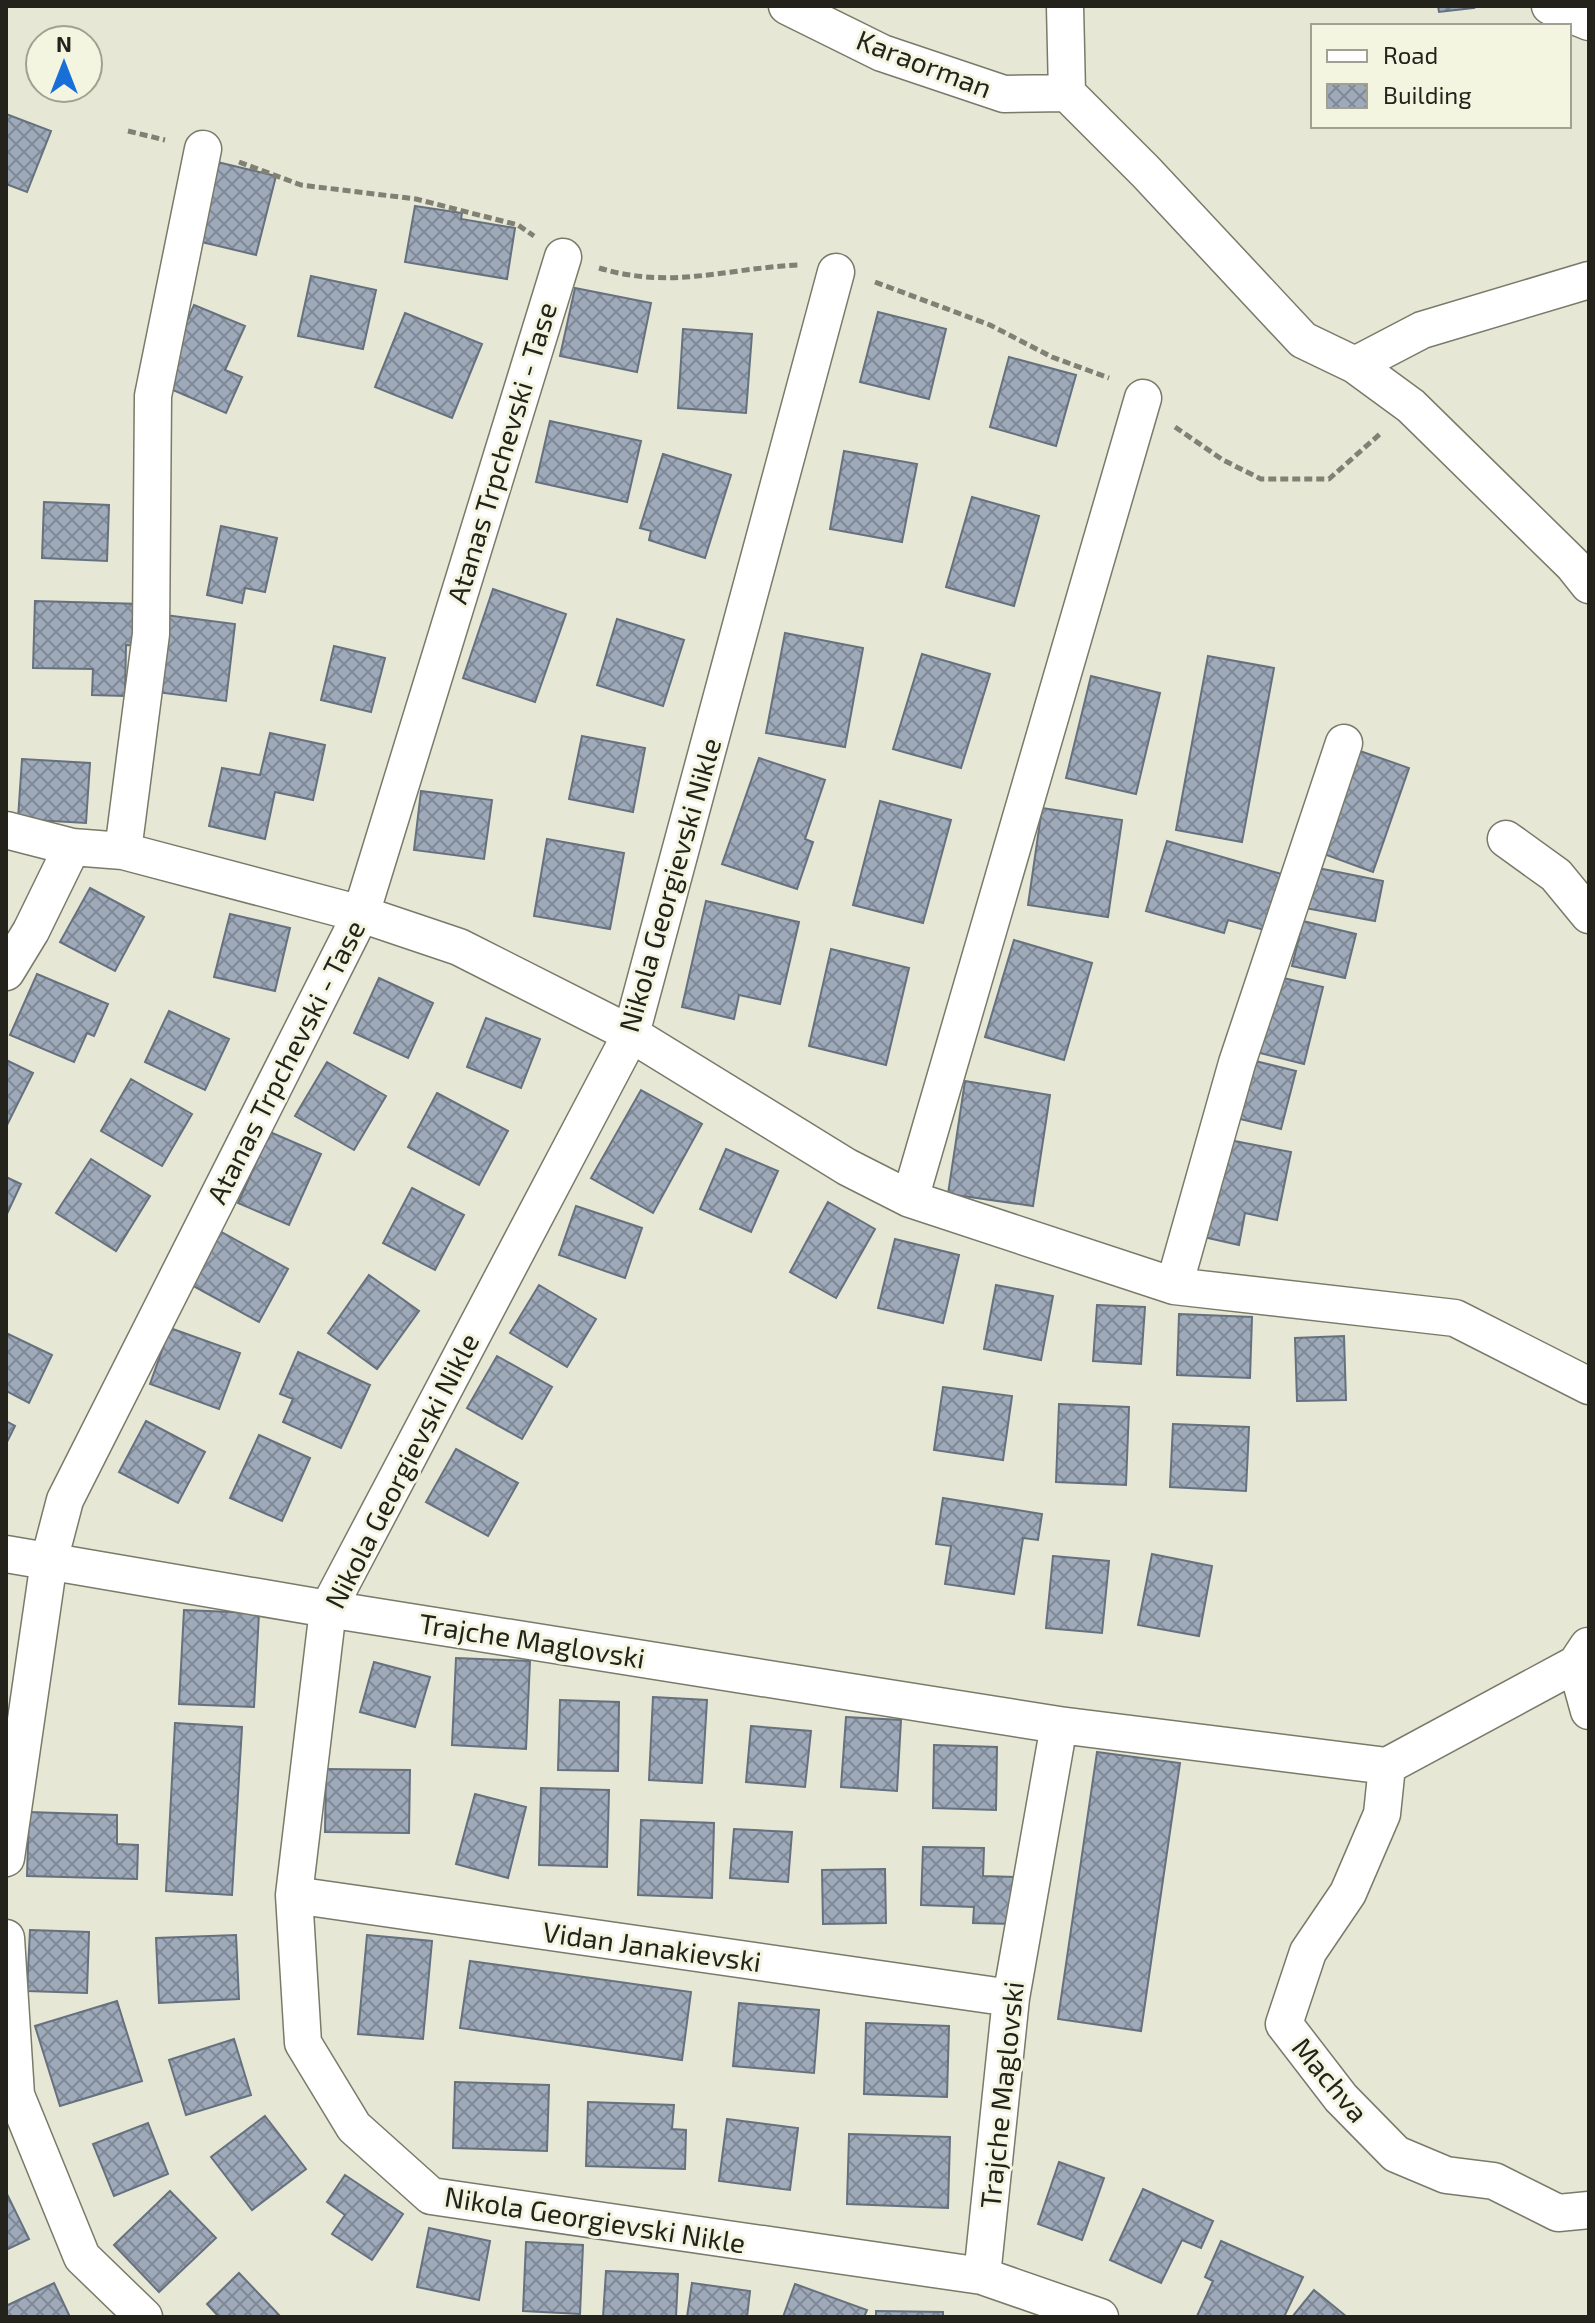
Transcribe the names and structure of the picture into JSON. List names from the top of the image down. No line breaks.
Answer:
{"streets":{"street":["Karaorman","Atanas Trpchevski - Tase","Nikola Georgievski Nikle","Trajche Maglovski","Vidan Janakievski","Machva"]},"crossings":[["Atanas Trpchevski - Tase","Trajche Maglovski"],["Nikola Georgievski Nikle","Trajche Maglovski"],["Nikola Georgievski Nikle","Vidan Janakievski"],["Trajche Maglovski","Vidan Janakievski"],["Trajche Maglovski","Machva"]],"legend":["Road","Building"],"north":"top"}
